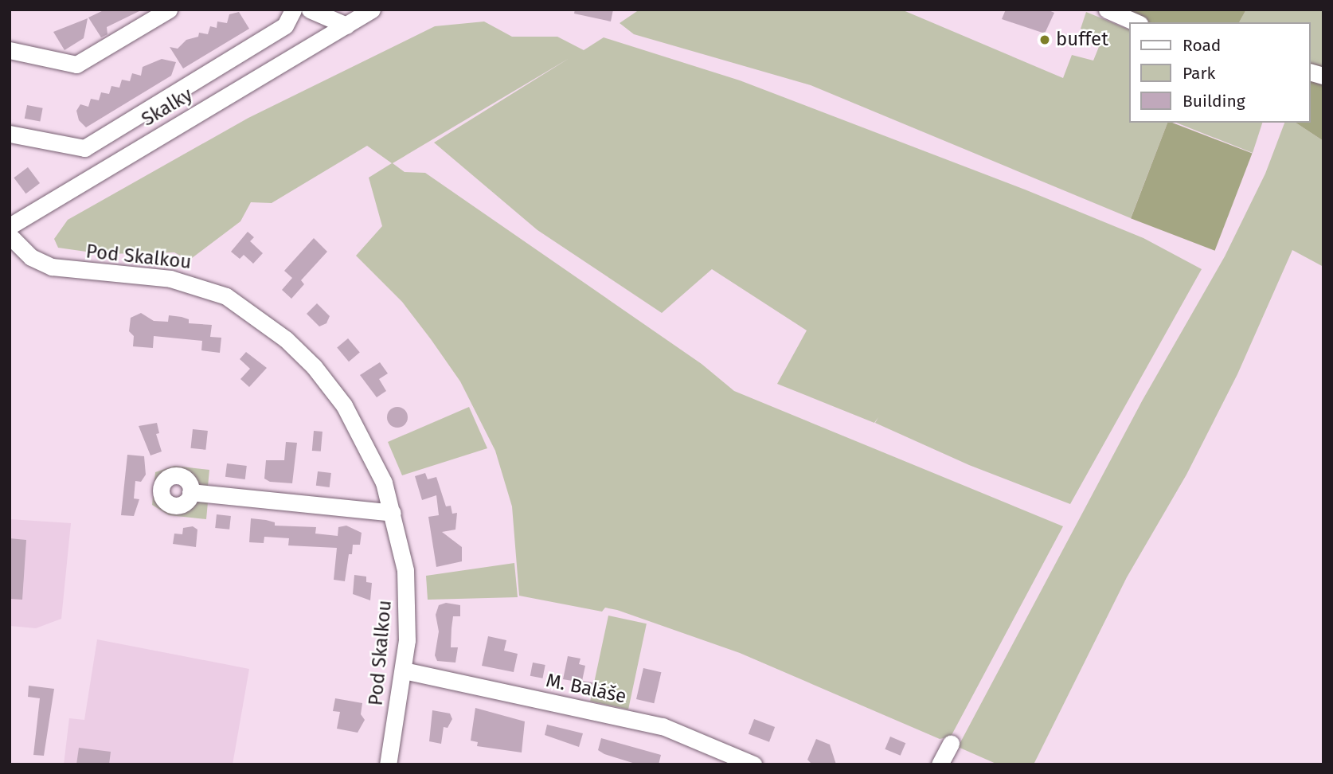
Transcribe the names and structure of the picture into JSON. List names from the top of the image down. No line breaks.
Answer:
{"streets":{"street":["Skalky","Pod Skalkou","M. Baláše"]},"crossings":[["Pod Skalkou","M. Baláše"]],"places":["buffet"],"legend":["Road","Park","Building"]}
